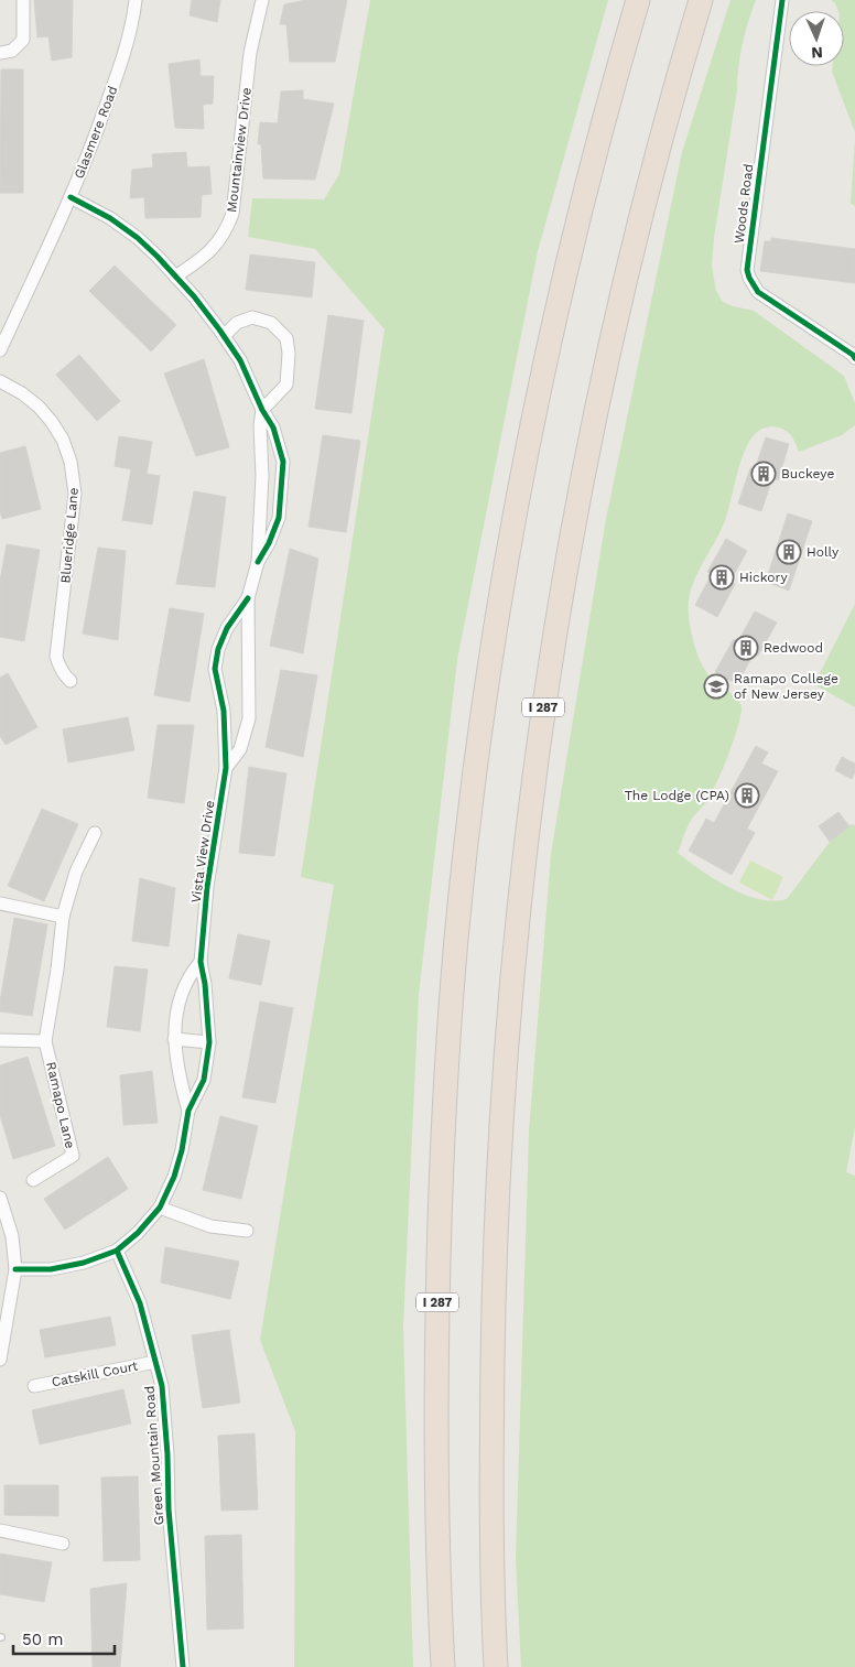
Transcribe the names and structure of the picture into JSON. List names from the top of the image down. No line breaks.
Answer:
{"streets":{"highway":["I 287"],"street":["Glasmere Road","Mountainview Drive","Woods Road","Blueridge Lane","Vista View Drive","Ramapo Lane","Catskill Court","Green Mountain Road"]},"crossings":[["Glasmere Road","Vista View Drive"],["Mountainview Drive","Vista View Drive"],["Vista View Drive","Green Mountain Road"],["Catskill Court","Green Mountain Road"]],"places":{"building":["Buckeye","Holly","Hickory","Redwood","The Lodge (CPA)"],"school or university":["Ramapo College of New Jersey"]},"scale_bar":"50 m","north":"bottom"}
